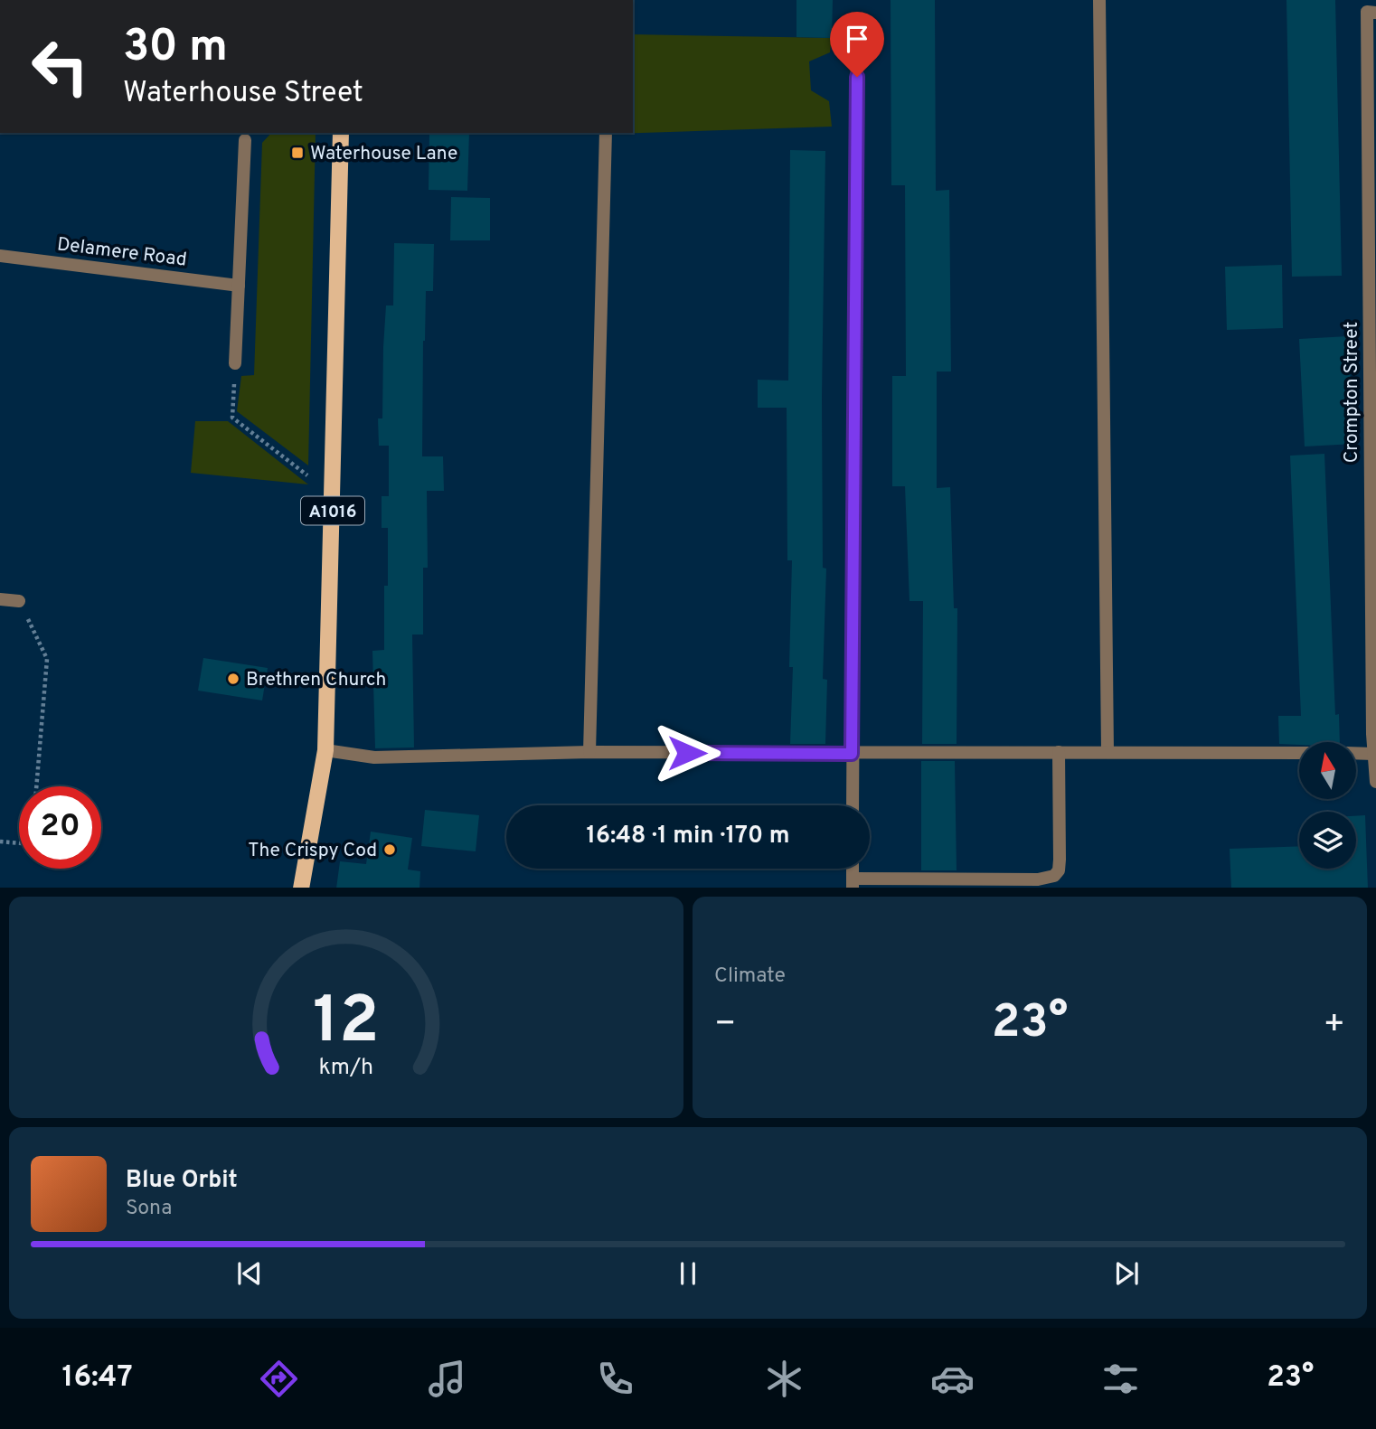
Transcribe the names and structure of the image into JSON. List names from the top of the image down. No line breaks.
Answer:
{"streets":{"main road":["A1016"],"street":["Delamere Road","Crompton Street"]},"places":{"transit":["Waterhouse Lane"],"other":["Brethren Church","The Crispy Cod"]},"north":"top","page":{"turn":["30 m","Waterhouse Street"],"limit":"20","trip":"16:48 · 1 min · 170 m","tile":"Climate","heat":["−","23°","+"],"song":["Blue Orbit","Sona"],"tabs":["16:47","23°"],"gauge":["12","km/h"]}}
